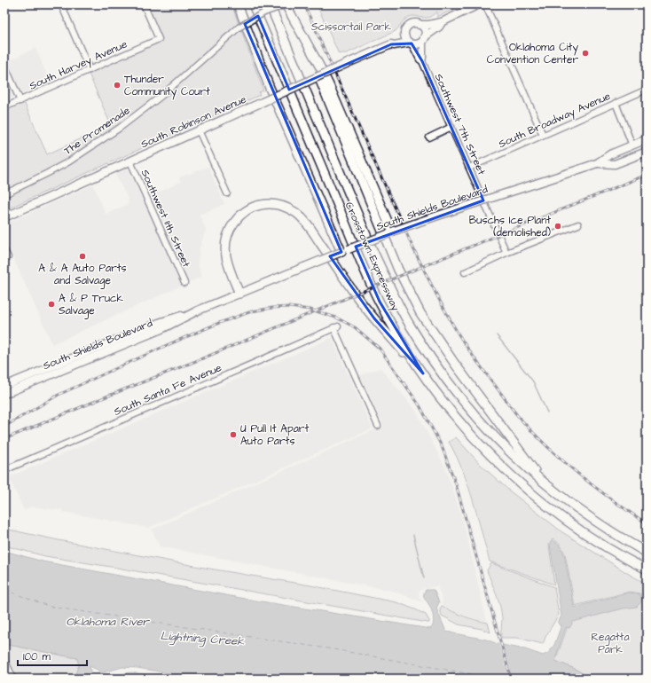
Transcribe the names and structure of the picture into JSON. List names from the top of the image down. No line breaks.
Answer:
{"streets":{"highway":["Crosstown Expressway"],"main road":["South Robinson Avenue","South Shields Boulevard"],"street":["South Harvey Avenue","South Broadway Avenue","Southwest 7th Street","The Promenade","Southwest 11th Street","South Santa Fe Avenue"]},"crossings":[["South Broadway Avenue","Southwest 7th Street"],["South Robinson Avenue","Southwest 7th Street"],["South Robinson Avenue","Southwest 11th Street"]],"water":["Oklahoma River","Lightning Creek"],"parks":["Scissortail Park","Regatta Park"],"places":["Oklahoma City Convention Center","Thunder Community Court","Buschs Ice Plant (demolished)","A & A Auto Parts and Salvage","A & P Truck Salvage","U Pull It Apart Auto Parts"],"scale_bar":"100 m"}
